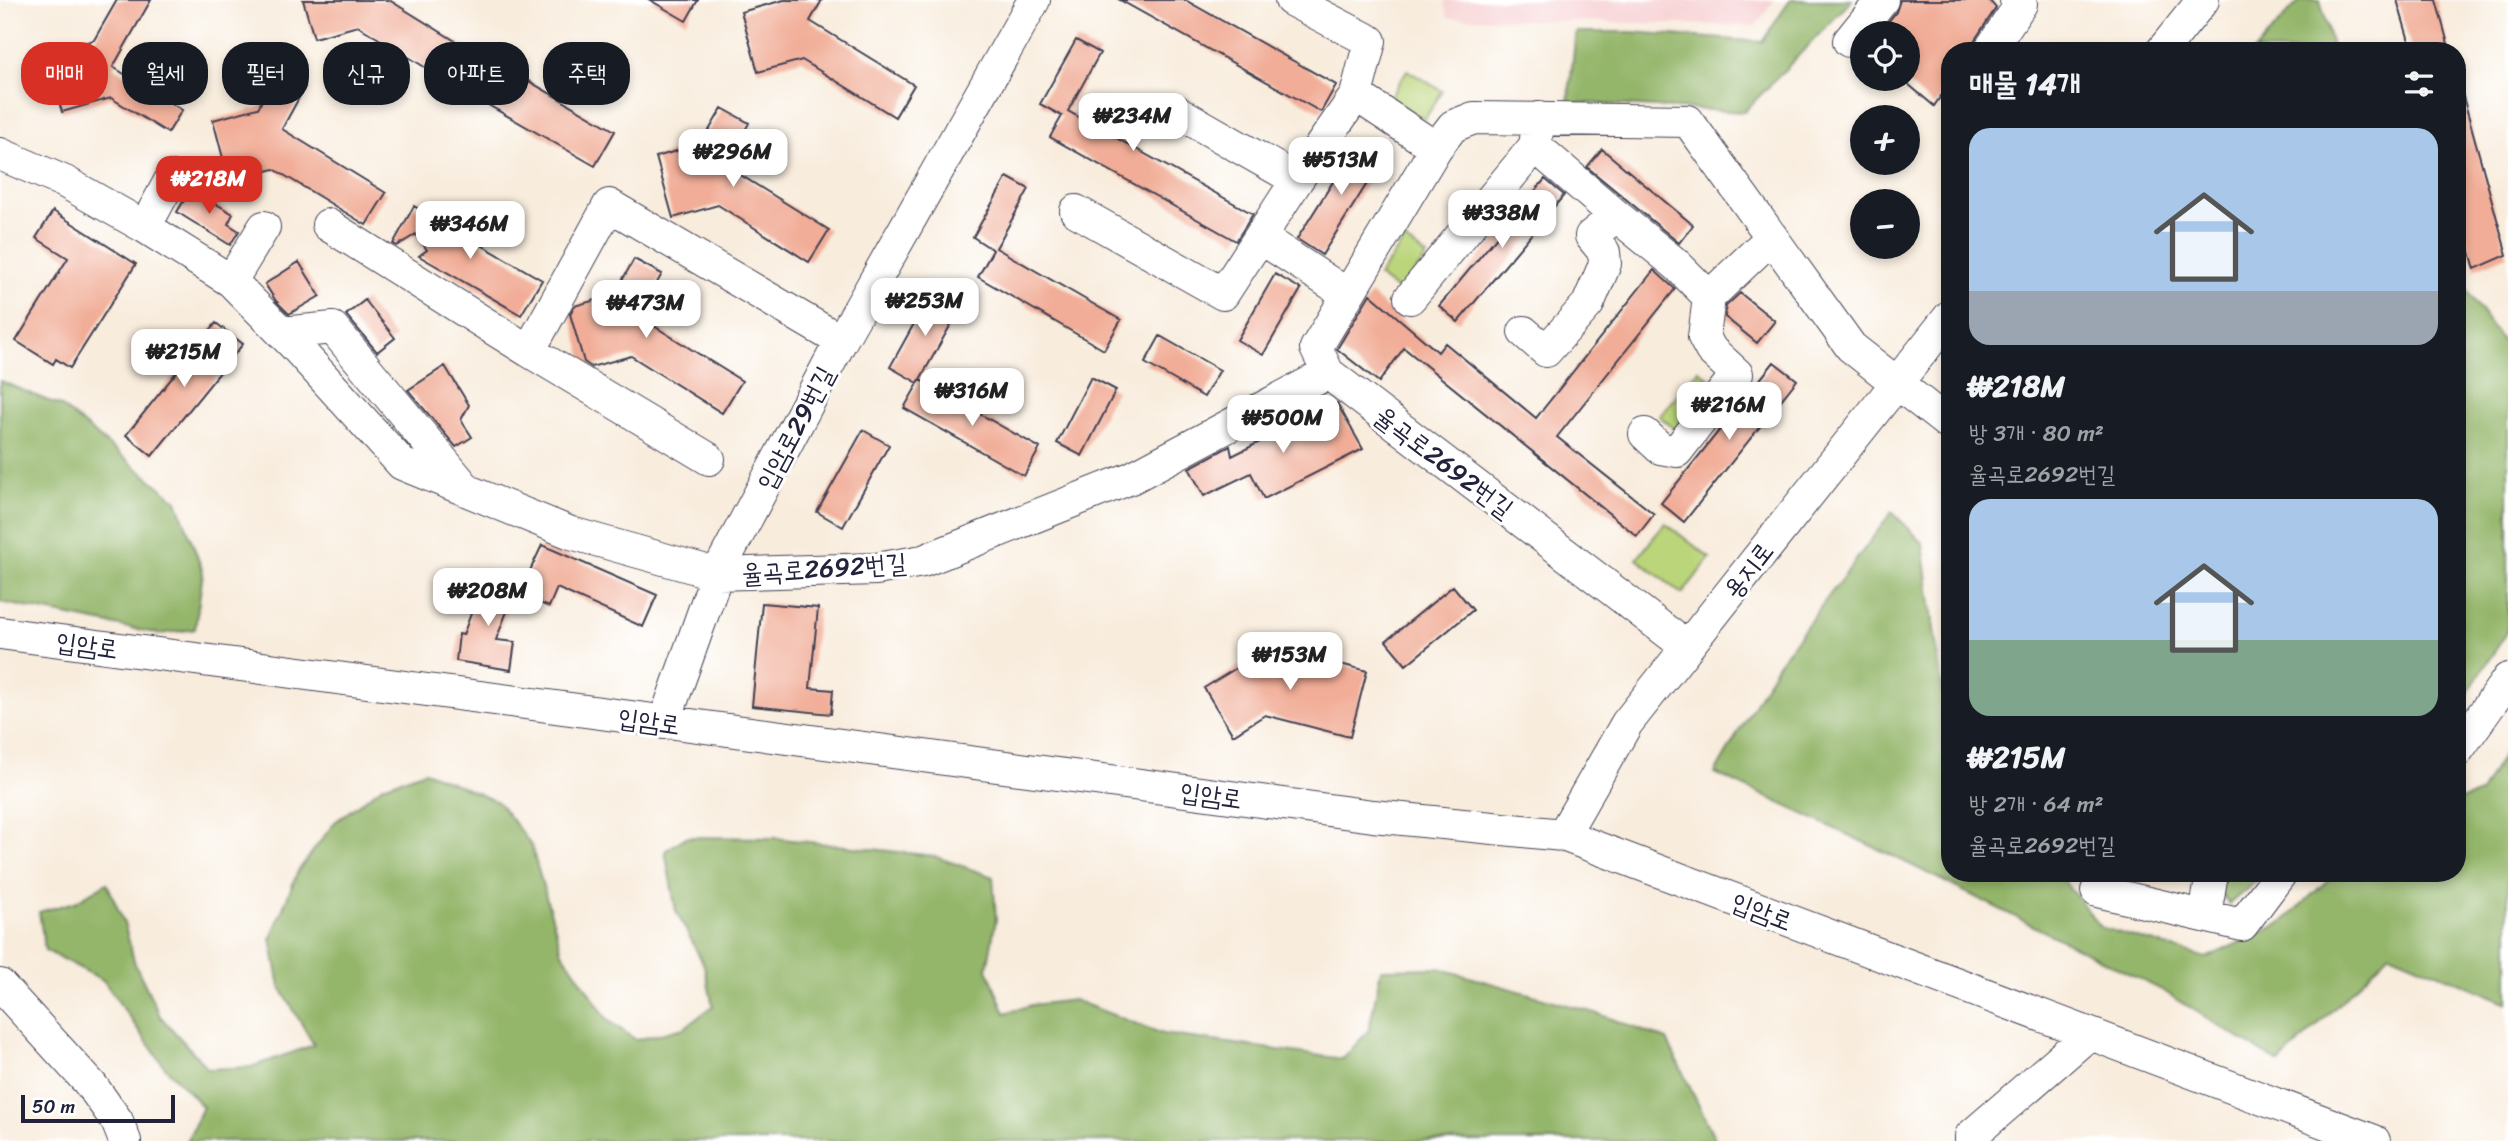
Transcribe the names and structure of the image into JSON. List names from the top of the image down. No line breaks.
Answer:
{"streets":{"street":["입암로29번길","율곡로2692번길","용지로","입암로"]},"crossings":[["입암로29번길","율곡로2692번길"],["입암로29번길","입암로"],["율곡로2692번길","용지로"],["용지로","입암로"]],"scale_bar":"50 m","page":{"map_buttons":["+","−"],"chip":["매매","월세","필터","신규","아파트","주택"],"heading":"매물 14개","price":["₩234M","₩296M","₩513M","₩218M","₩338M","₩346M","₩253M","₩473M","₩215M","₩316M","₩216M","₩500M","₩208M","₩153M"],"list":[{"name":"₩218M","note":"방 3개 · 80 m² · 율곡로2692번길"},{"name":"₩215M","note":"방 2개 · 64 m² · 율곡로2692번길"}],"scale":"50 m"}}
